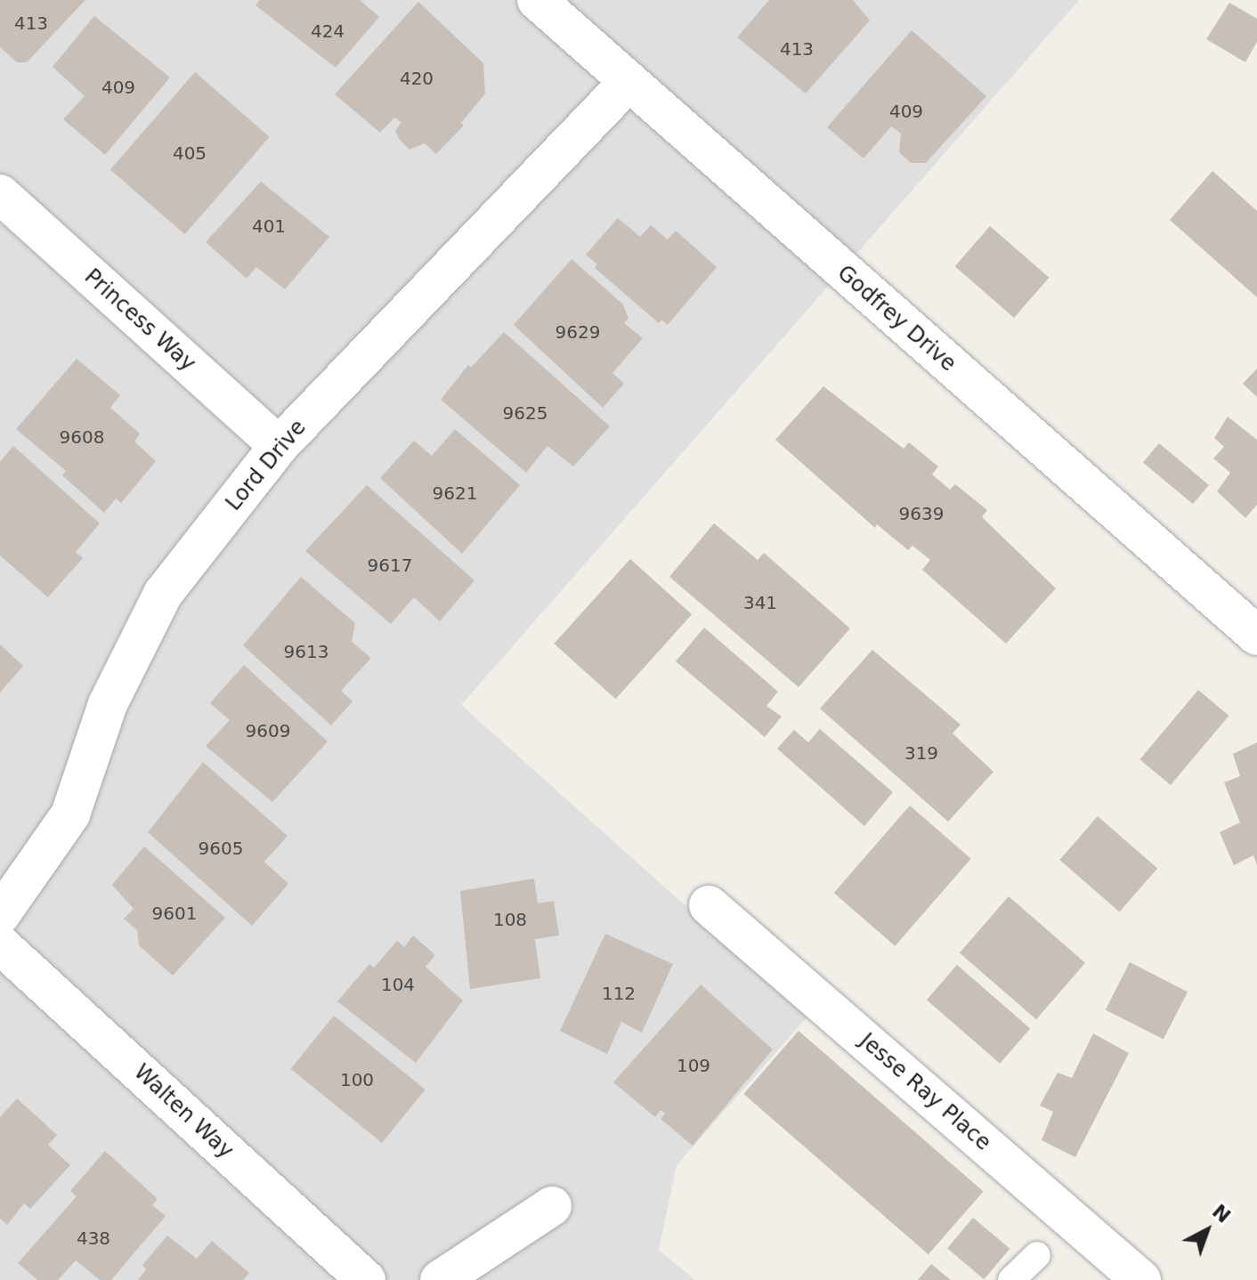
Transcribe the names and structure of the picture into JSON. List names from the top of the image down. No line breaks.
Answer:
{"streets":{"street":["Godfrey Drive","Princess Way","Lord Drive","Jesse Ray Place","Walten Way"]},"crossings":[["Godfrey Drive","Lord Drive"],["Princess Way","Lord Drive"]],"house_numbers":["413","424","413","420","409","409","405","401","9629","9625","9608","9621","9639","9617","341","9613","9609","319","9605","9601","108","104","112","109","100","438"],"north":"top right"}
